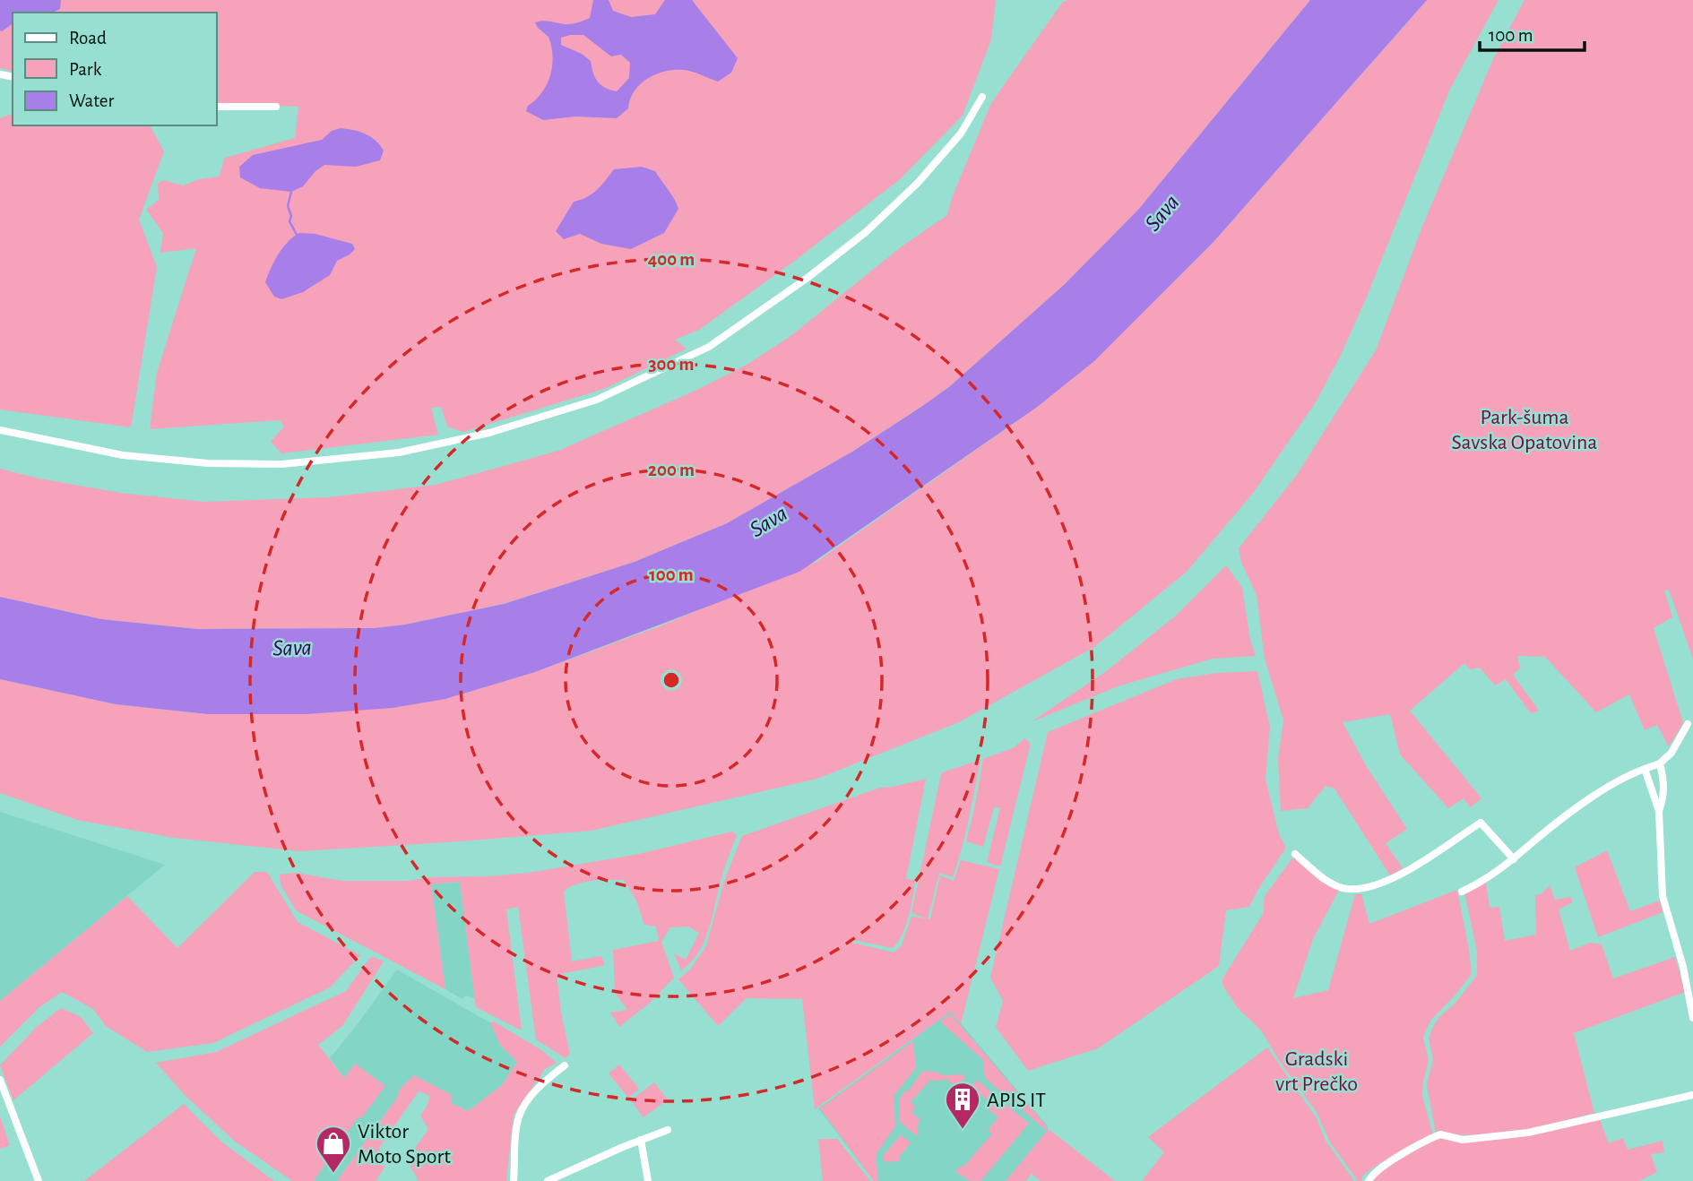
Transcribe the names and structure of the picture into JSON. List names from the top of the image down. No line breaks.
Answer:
{"water":["Sava"],"parks":["Park-šuma Savska Opatovina","Gradski vrt Prečko"],"places":{"building":["APIS IT"],"shop":["Viktor Moto Sport"]},"legend":["Road","Park","Water"],"scale_bar":"100 m","rings":["400 m","300 m","200 m","100 m"]}
